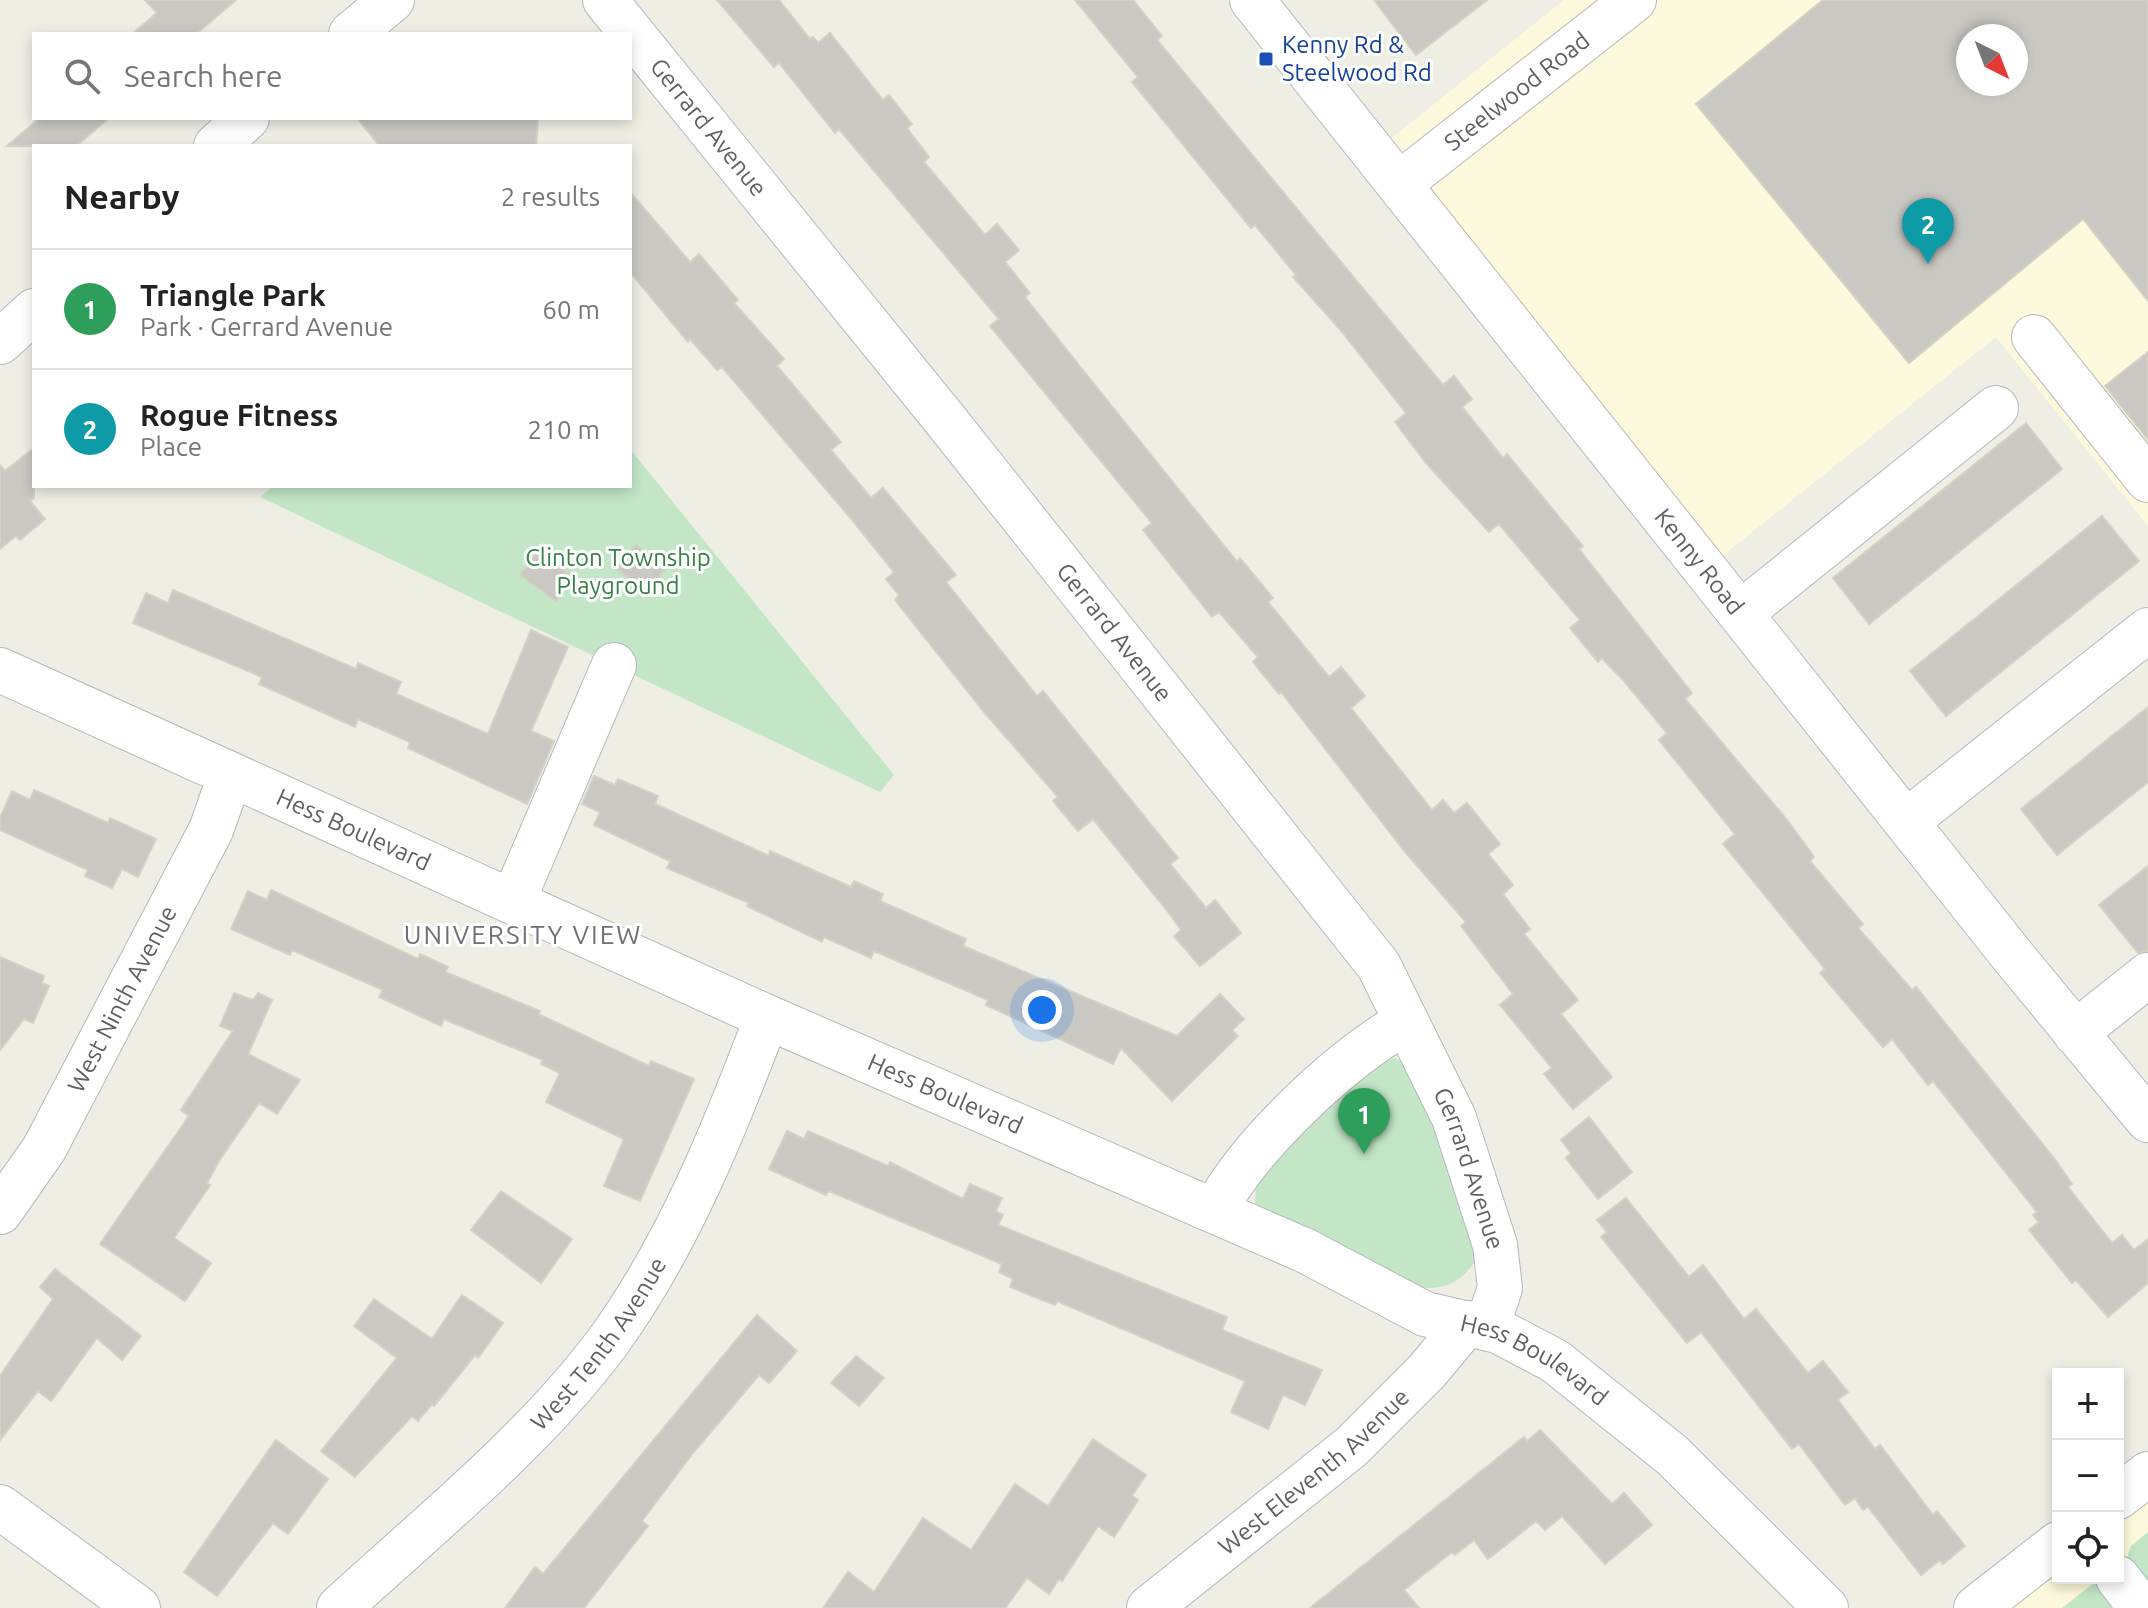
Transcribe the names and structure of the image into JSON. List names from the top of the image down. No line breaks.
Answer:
{"streets":{"street":["Steelwood Road","Gerrard Avenue","Kenny Road","Hess Boulevard","West Ninth Avenue","West Tenth Avenue","West Eleventh Avenue"]},"crossings":[["Steelwood Road","Kenny Road"],["Gerrard Avenue","Hess Boulevard"],["Gerrard Avenue","West Eleventh Avenue"],["Hess Boulevard","West Ninth Avenue"],["Hess Boulevard","West Tenth Avenue"],["Hess Boulevard","West Eleventh Avenue"]],"districts":["UNIVERSITY VIEW"],"parks":["Clinton Township Playground"],"places":{"transit":["Kenny Rd & Steelwood Rd"]},"north":"bottom right","page":{"search":"Search here","heading":["Nearby","2 results"],"pins":["2","1"],"list":[{"mark":"1","name":"Triangle Park","note":"Park · Gerrard Avenue","value":"60 m"},{"mark":"2","name":"Rogue Fitness","note":"Place","value":"210 m"}],"map_buttons":["+","−"]}}
